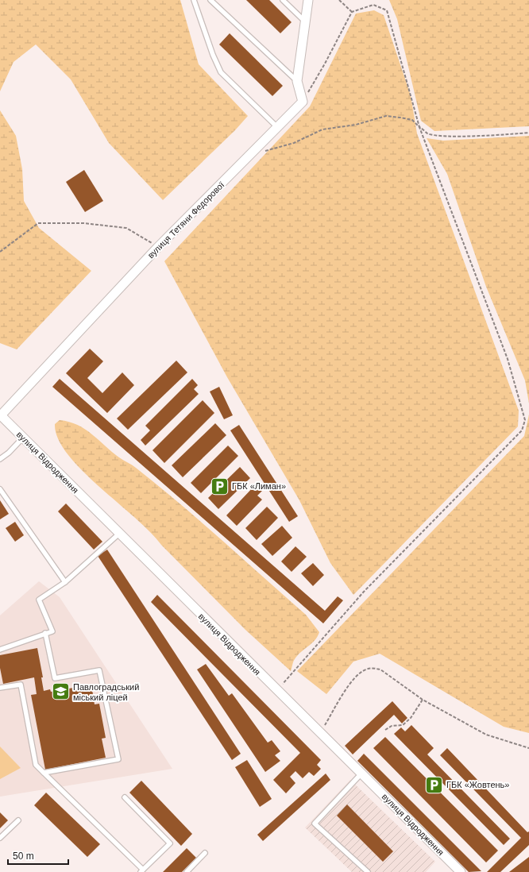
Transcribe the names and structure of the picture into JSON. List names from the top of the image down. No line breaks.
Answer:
{"streets":{"street":["вулиця Тетяни Федорової","вулиця Відродження"]},"crossings":[["вулиця Тетяни Федорової","вулиця Відродження"]],"places":{"parking":["ГБК «Лиман»","ГБК «Жовтень»"],"school or university":["Павлоградський міський ліцей"]},"scale_bar":"50 m"}
